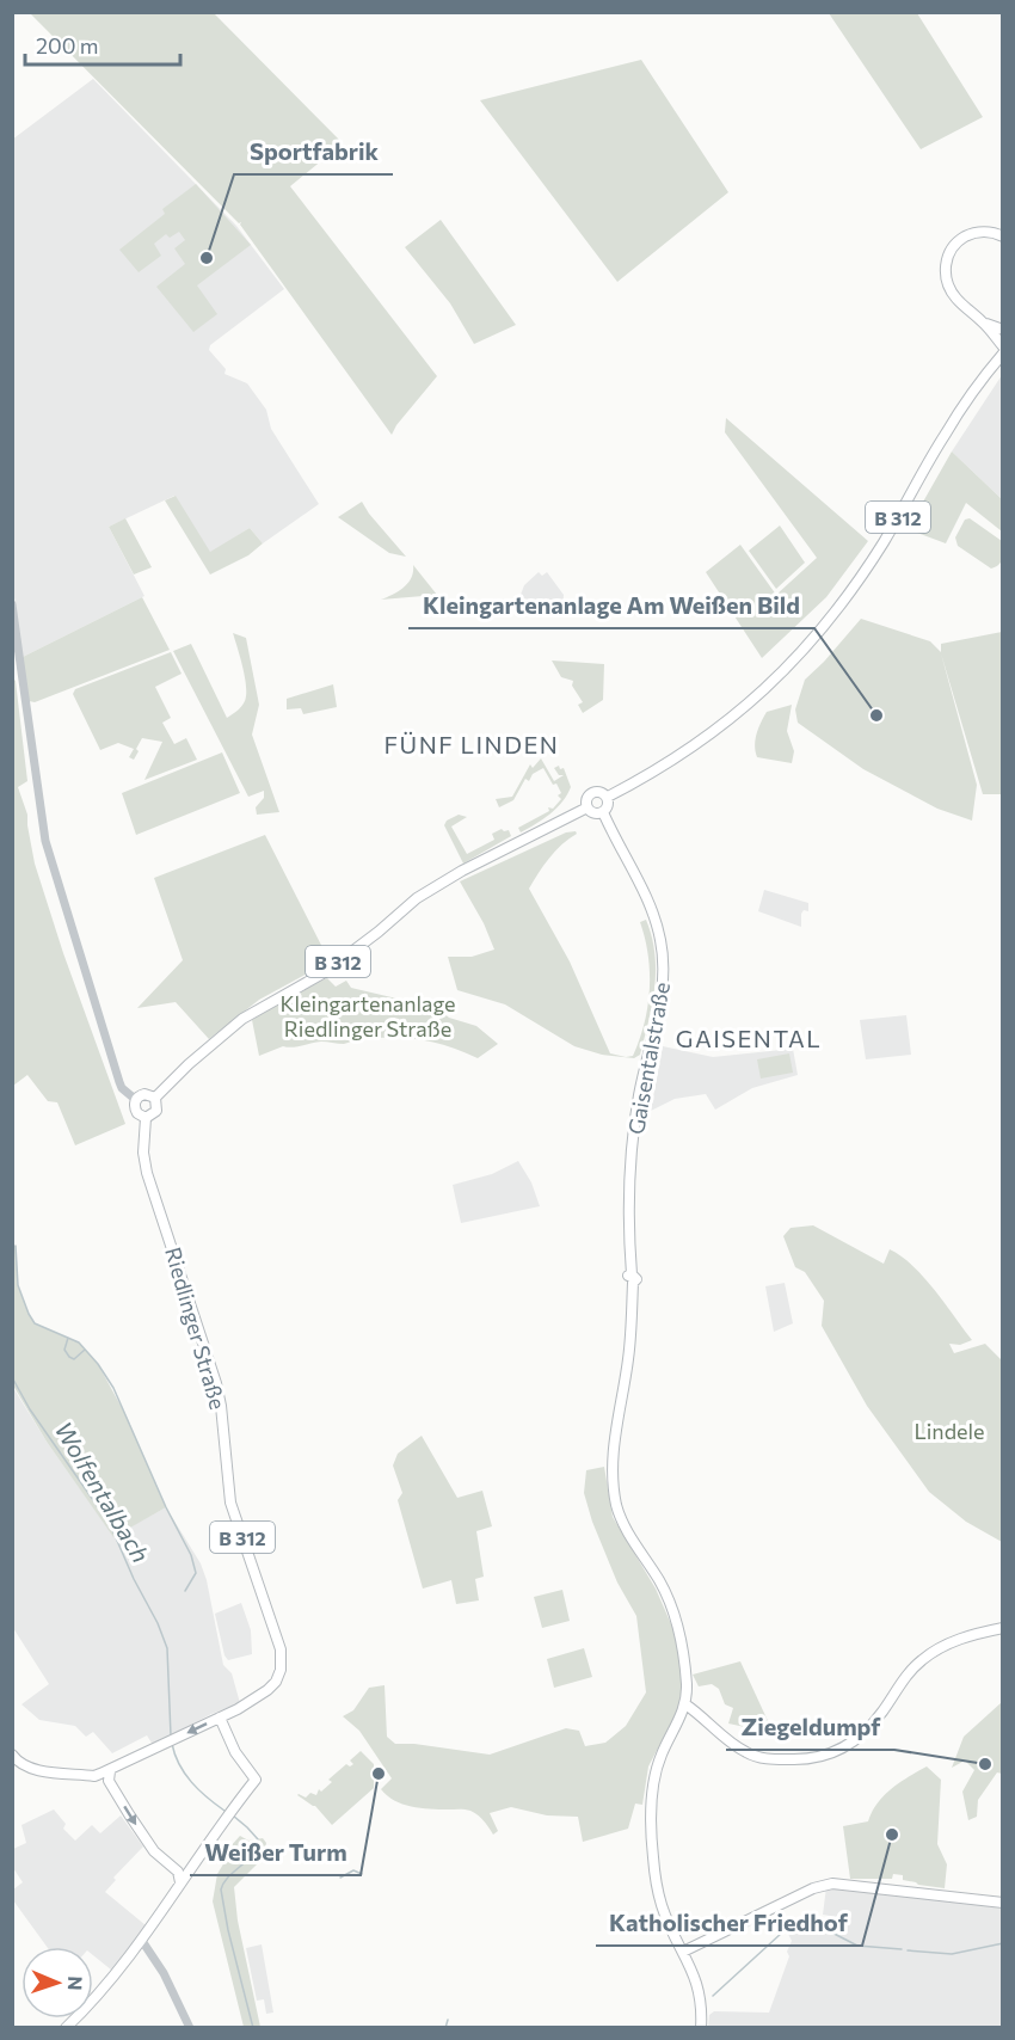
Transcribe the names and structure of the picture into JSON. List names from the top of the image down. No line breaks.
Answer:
{"streets":{"main road":["B 312","Gaisentalstraße","Riedlinger Straße"]},"crossings":[["B 312","Gaisentalstraße"],["B 312","Riedlinger Straße"],["Gaisentalstraße","Riedlinger Straße"]],"districts":["FÜNF LINDEN","GAISENTAL"],"water":["Wolfentalbach"],"parks":["Kleingartenanlage Riedlinger Straße","Lindele"],"places":["Sportfabrik","Kleingartenanlage Am Weißen Bild","Ziegeldumpf","Weißer Turm","Katholischer Friedhof"],"scale_bar":"200 m","north":"right"}
